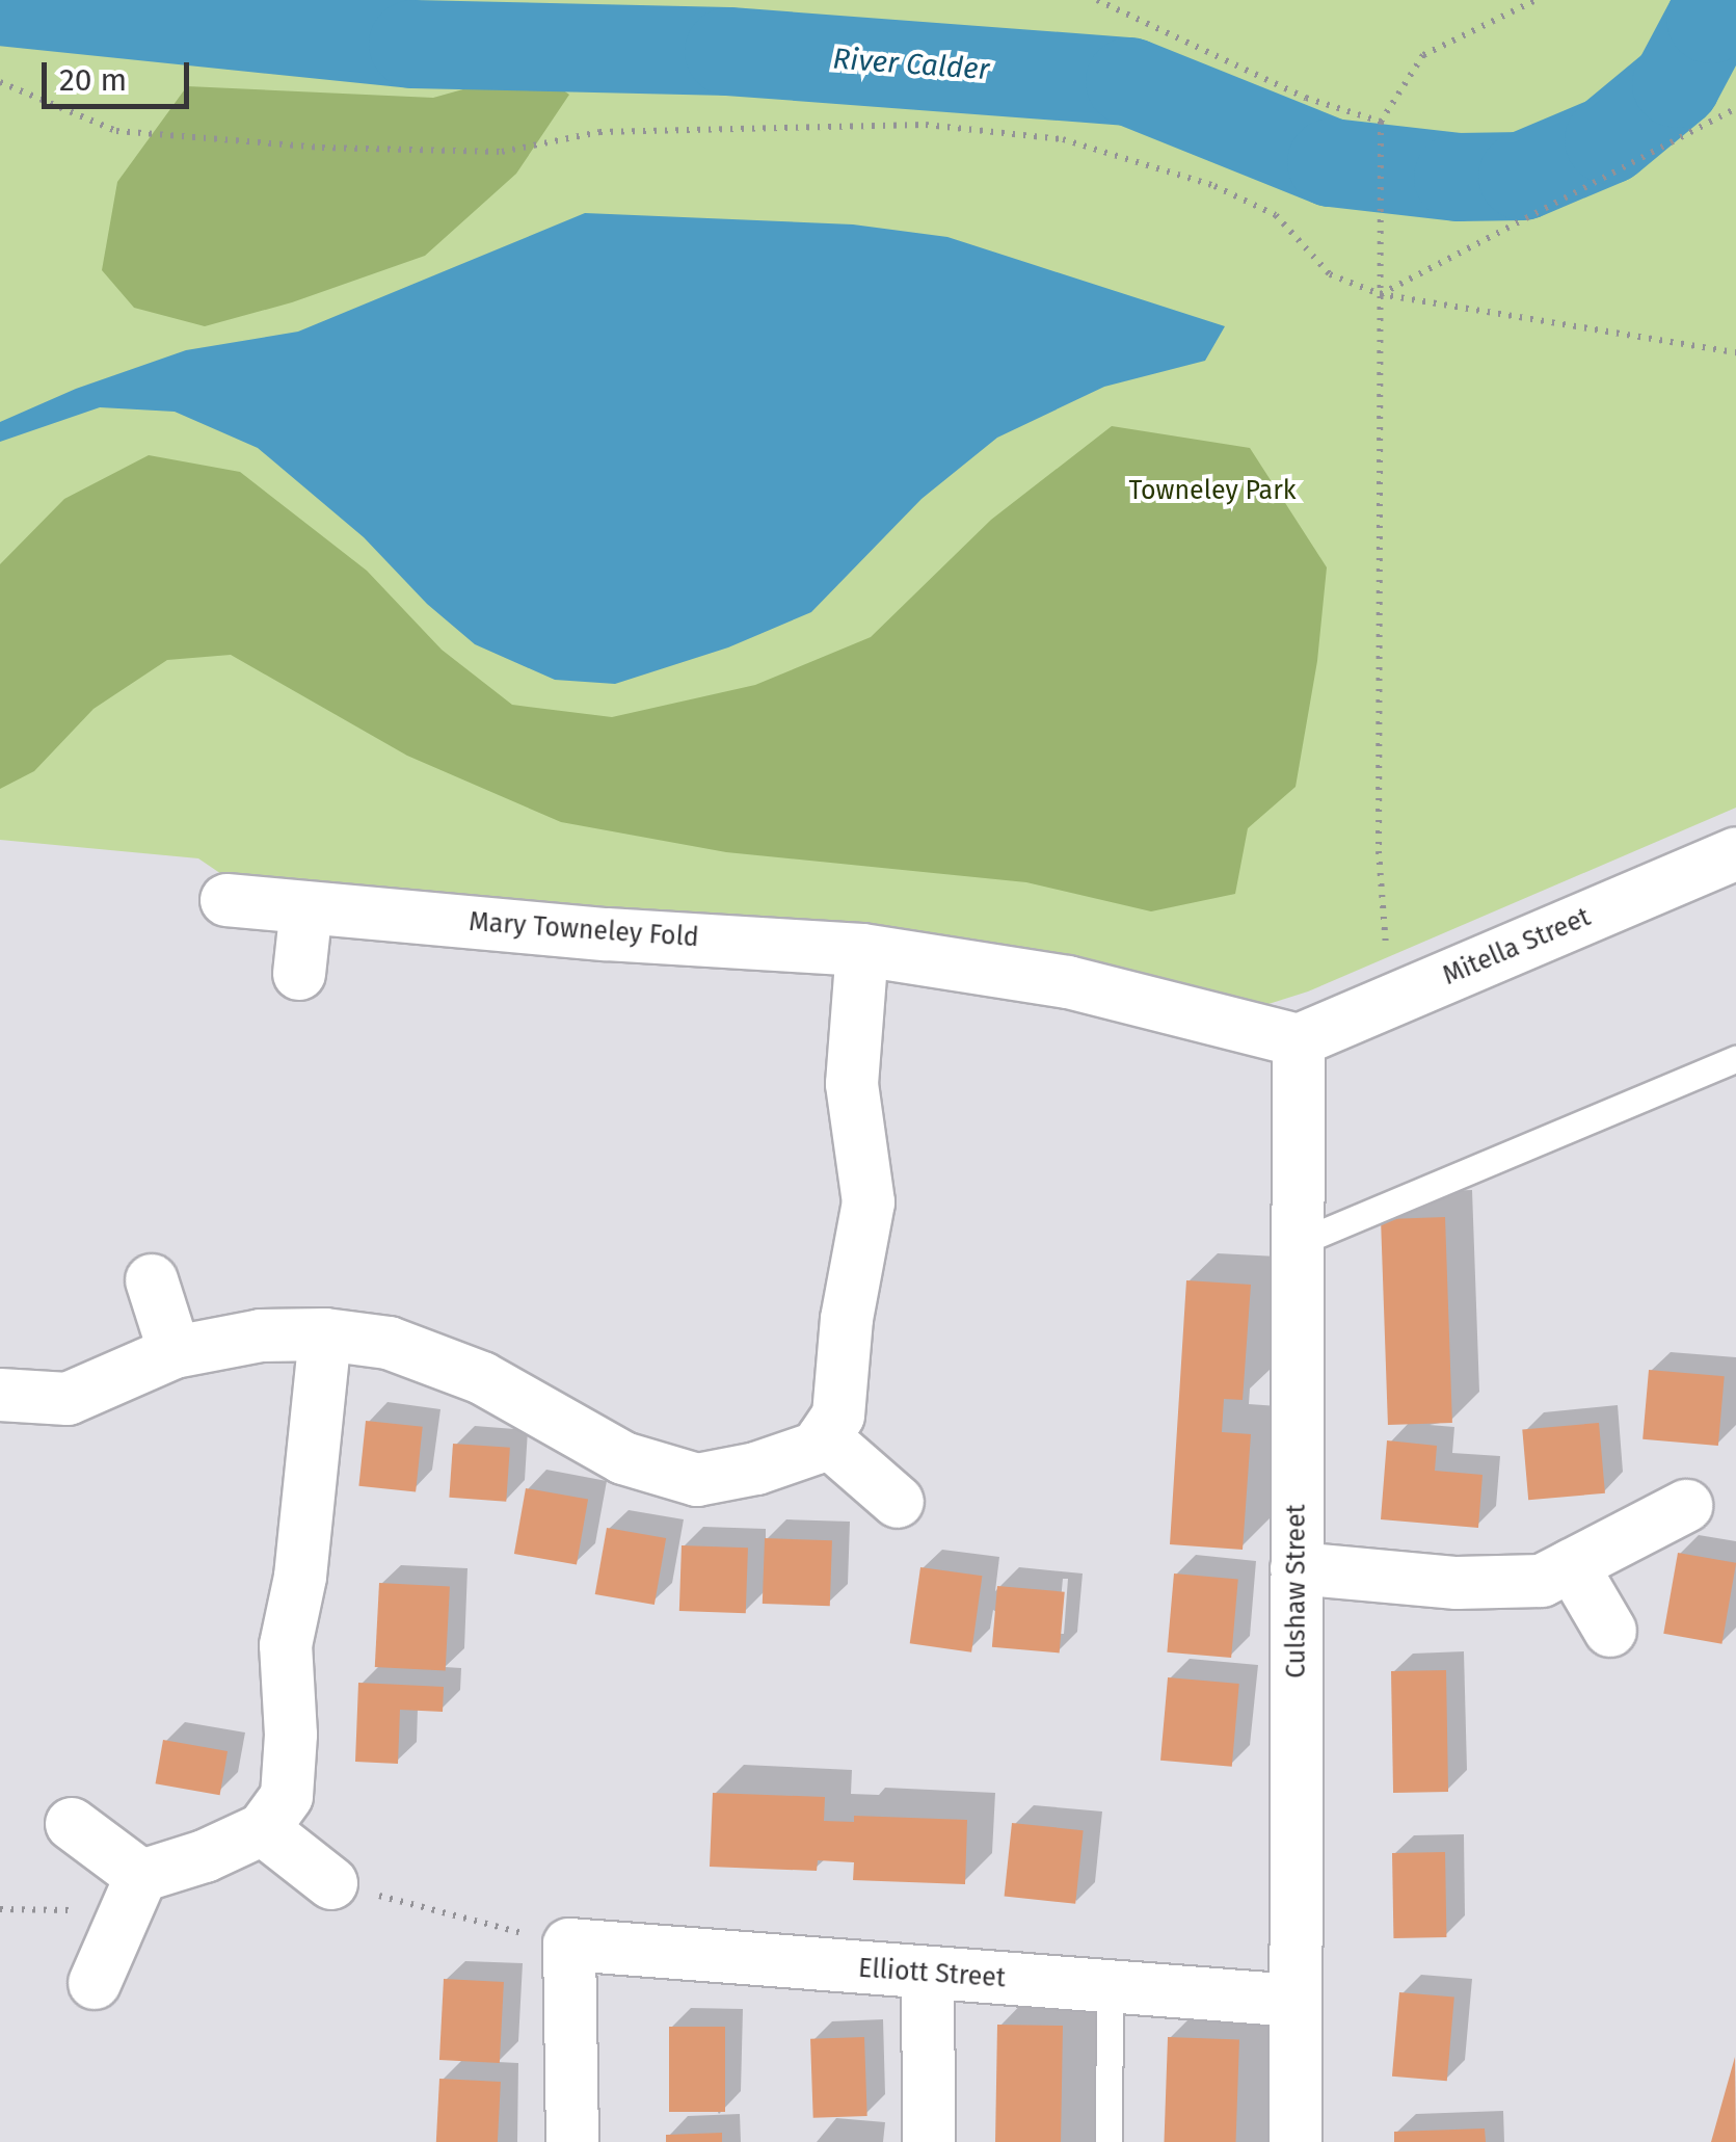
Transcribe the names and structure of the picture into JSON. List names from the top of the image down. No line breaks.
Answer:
{"streets":{"street":["Mary Towneley Fold","Mitella Street","Culshaw Street","Elliott Street"]},"crossings":[["Mary Towneley Fold","Mitella Street"],["Mary Towneley Fold","Culshaw Street"],["Mitella Street","Culshaw Street"],["Culshaw Street","Elliott Street"]],"water":["River Calder"],"parks":["Towneley Park"],"scale_bar":"20 m"}
